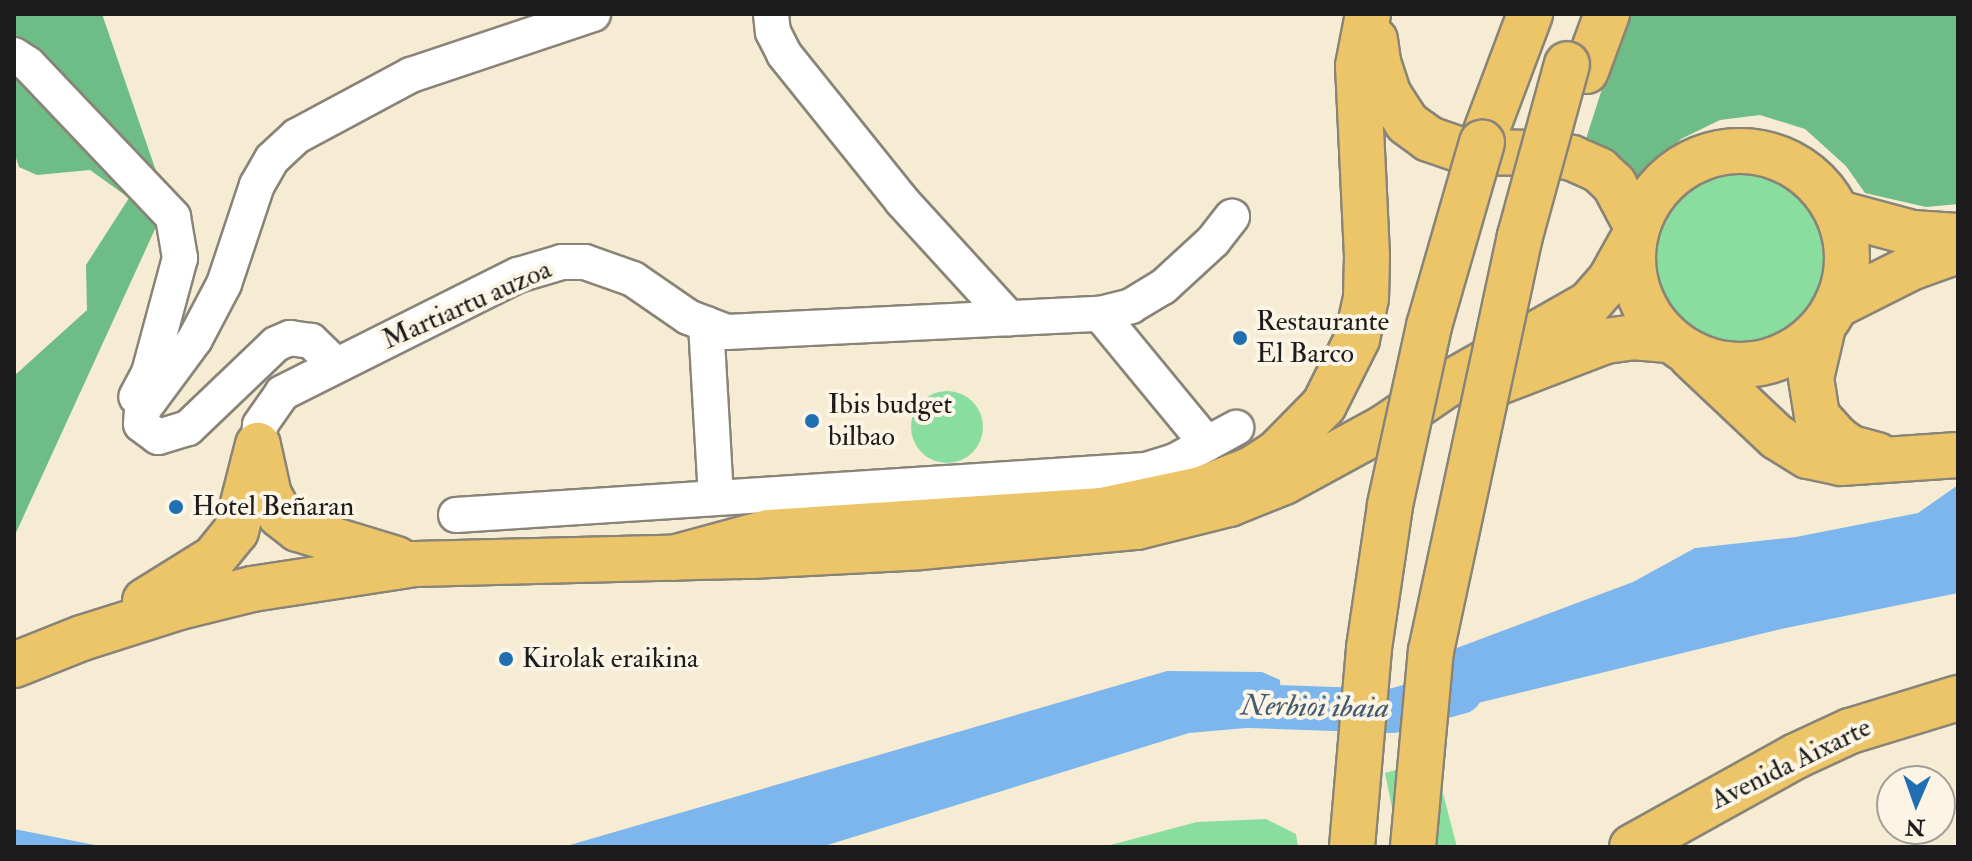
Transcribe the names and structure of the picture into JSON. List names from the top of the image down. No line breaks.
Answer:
{"streets":{"main road":["Avenida Aixarte"],"street":["Martiartu auzoa"]},"water":["Nerbioi ibaia"],"places":["Restaurante El Barco","Ibis budget bilbao","Hotel Beñaran","Kirolak eraikina"],"north":"bottom"}
